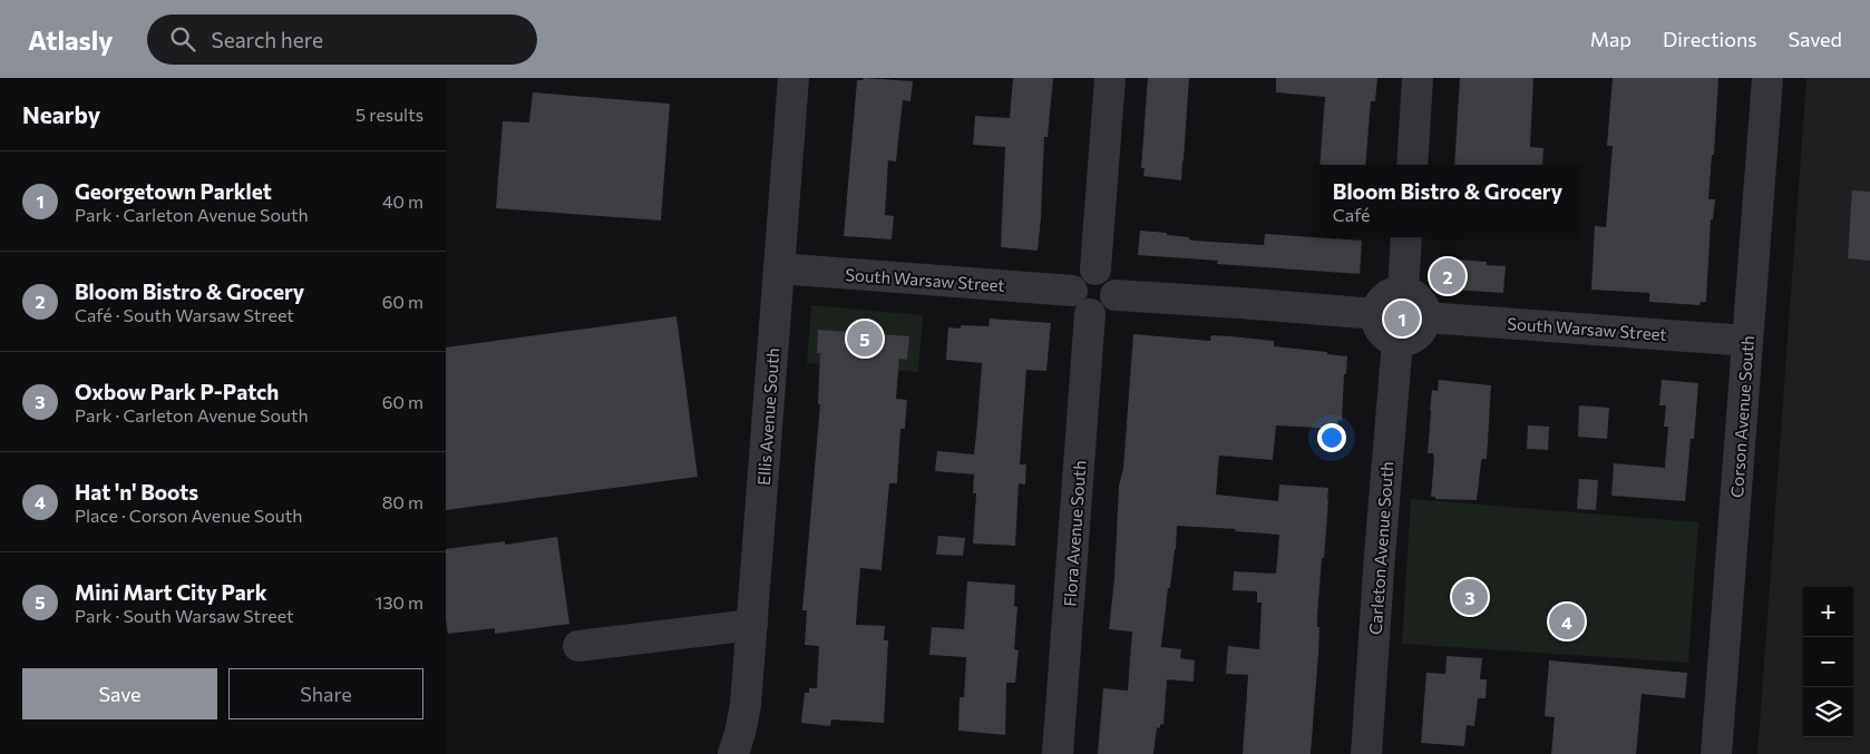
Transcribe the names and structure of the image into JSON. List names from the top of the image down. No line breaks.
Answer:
{"streets":{"street":["South Warsaw Street","Ellis Avenue South","Corson Avenue South","Flora Avenue South","Carleton Avenue South"]},"crossings":[["South Warsaw Street","Ellis Avenue South"],["South Warsaw Street","Corson Avenue South"],["South Warsaw Street","Flora Avenue South"],["South Warsaw Street","Carleton Avenue South"]],"page":{"header":"Atlasly","search":"Search here","nav":["Map","Directions","Saved"],"heading":["Nearby","5 results"],"list":[{"mark":"1","name":"Georgetown Parklet","note":"Park · Carleton Avenue South","value":"40 m"},{"mark":"2","name":"Bloom Bistro & Grocery","note":"Café · South Warsaw Street","value":"60 m"},{"mark":"3","name":"Oxbow Park P-Patch","note":"Park · Carleton Avenue South","value":"60 m"},{"mark":"4","name":"Hat 'n' Boots","note":"Place · Corson Avenue South","value":"80 m"},{"mark":"5","name":"Mini Mart City Park","note":"Park · South Warsaw Street","value":"130 m"}],"popup":["Bloom Bistro & Grocery","Café"],"pins":["2","1","5","3","4"],"map_buttons":["+","−"],"buttons":["Save","Share"]}}
